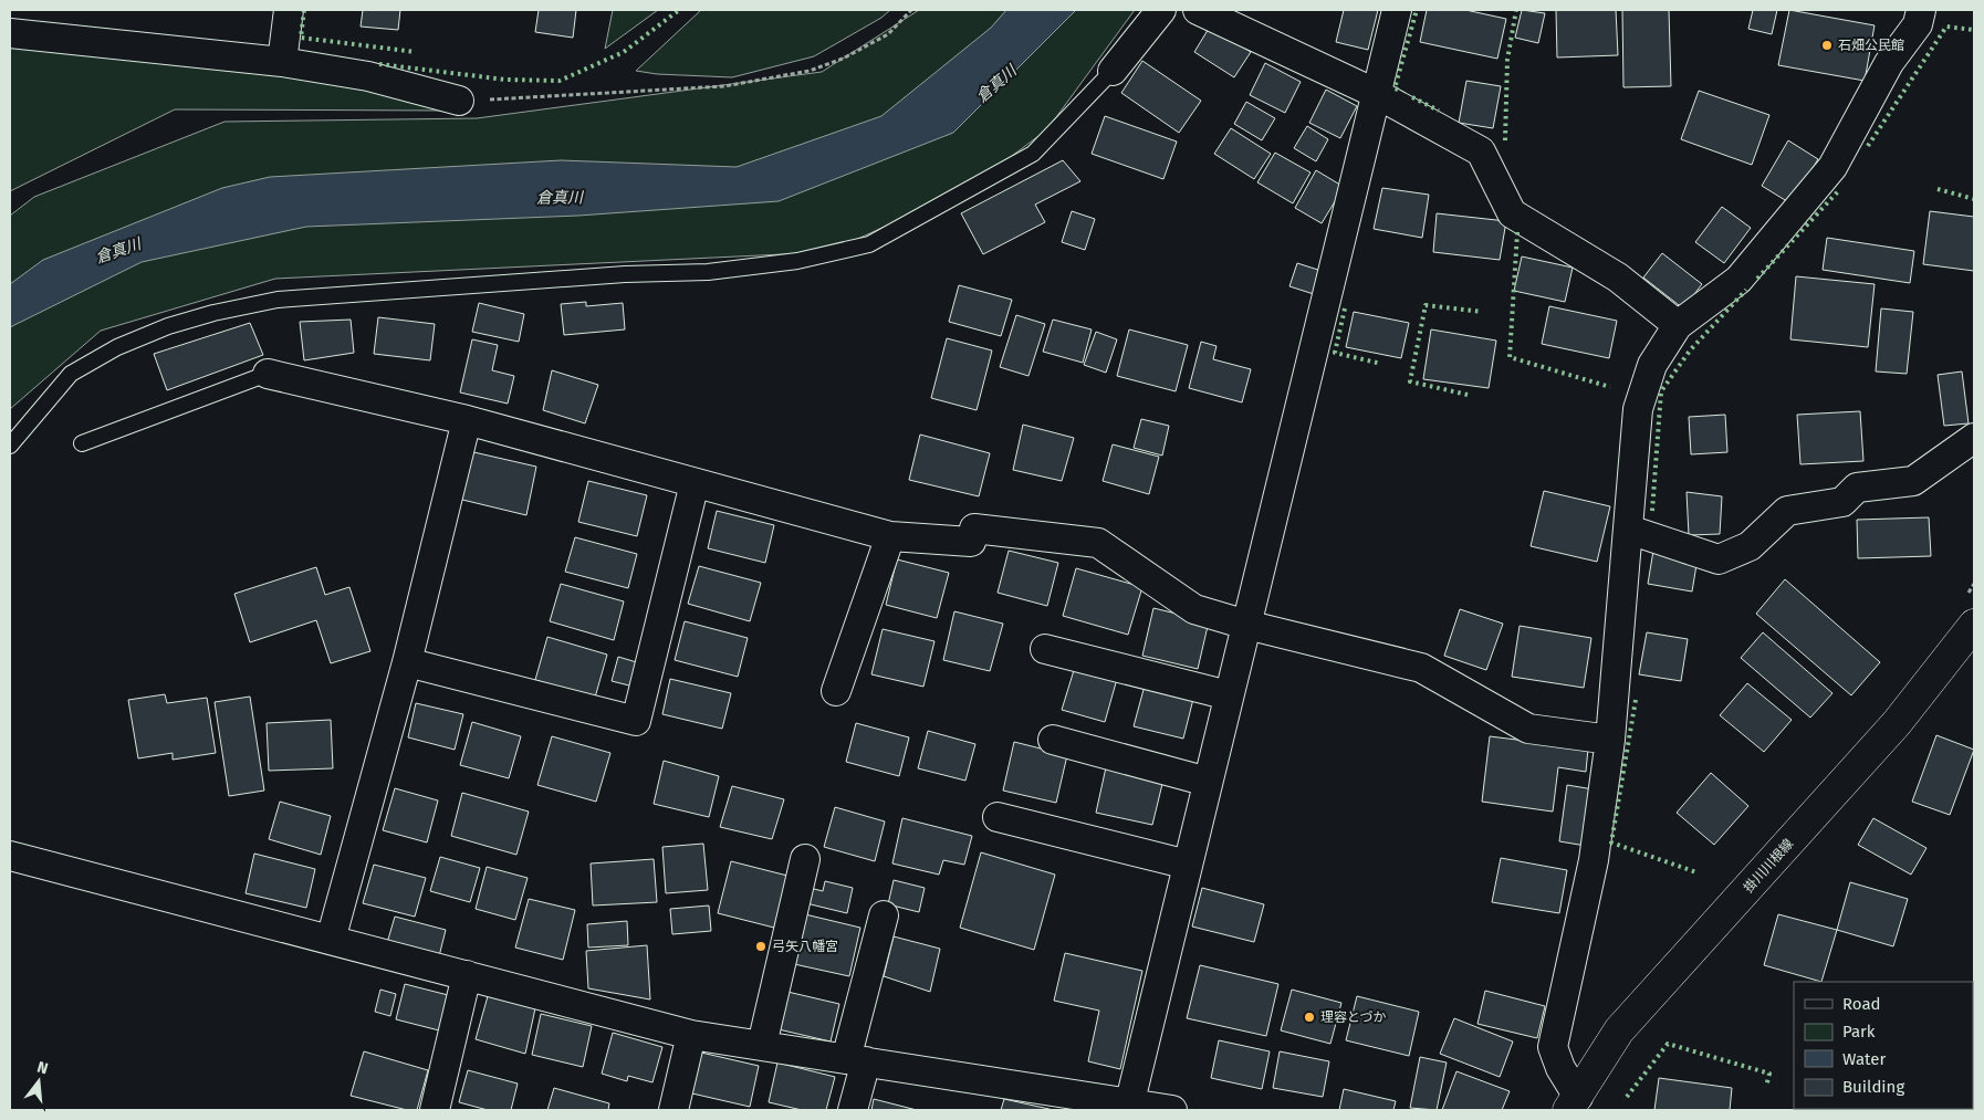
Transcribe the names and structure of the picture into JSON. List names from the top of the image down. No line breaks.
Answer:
{"streets":{"main road":["掛川川根線"]},"water":["倉真川"],"places":["石畑公民館","弓矢八幡宮","理容とづか"],"legend":["Road","Park","Water","Building"],"north":"top"}
